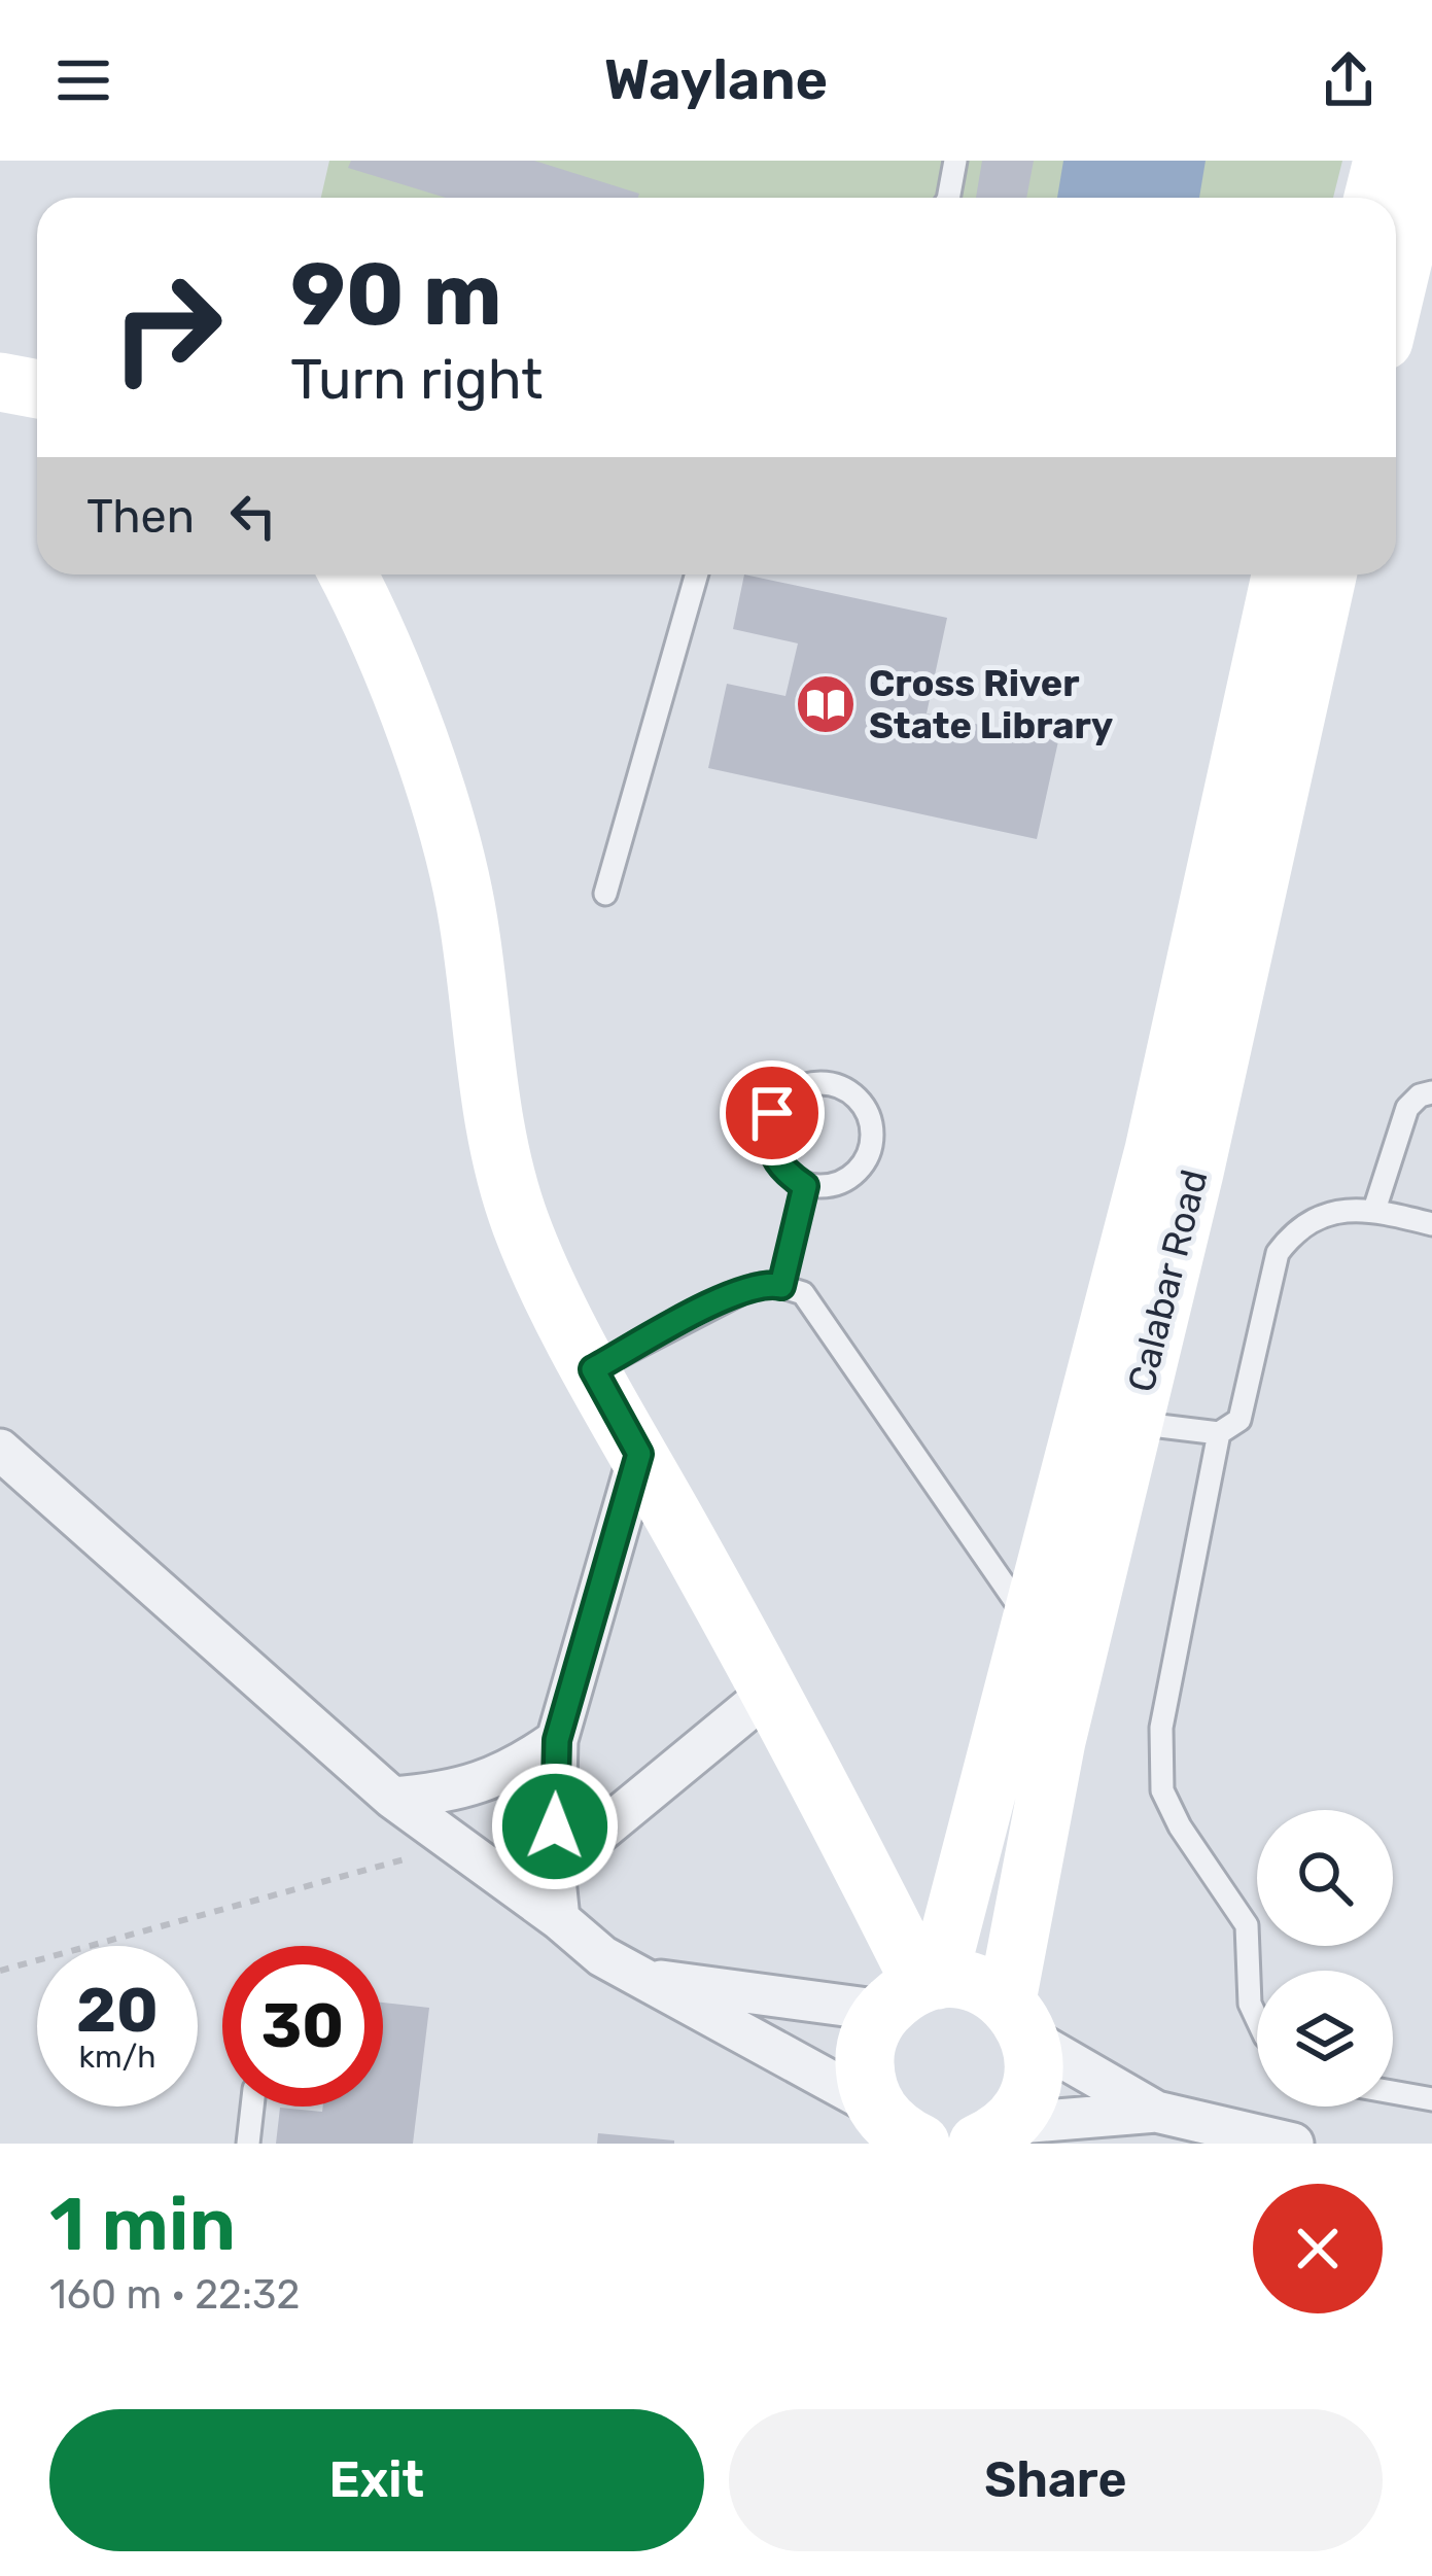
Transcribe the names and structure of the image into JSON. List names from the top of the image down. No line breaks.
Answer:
{"streets":{"main road":["Calabar Road"]},"places":{"library":["Cross River State Library"]},"page":{"header":"Waylane","turn":["90 m","Turn right"],"then":"Then","speed":"20 km/h","limit":"30","heading":["1 min","160 m · 22:32"],"buttons":["Exit","Share"]}}
